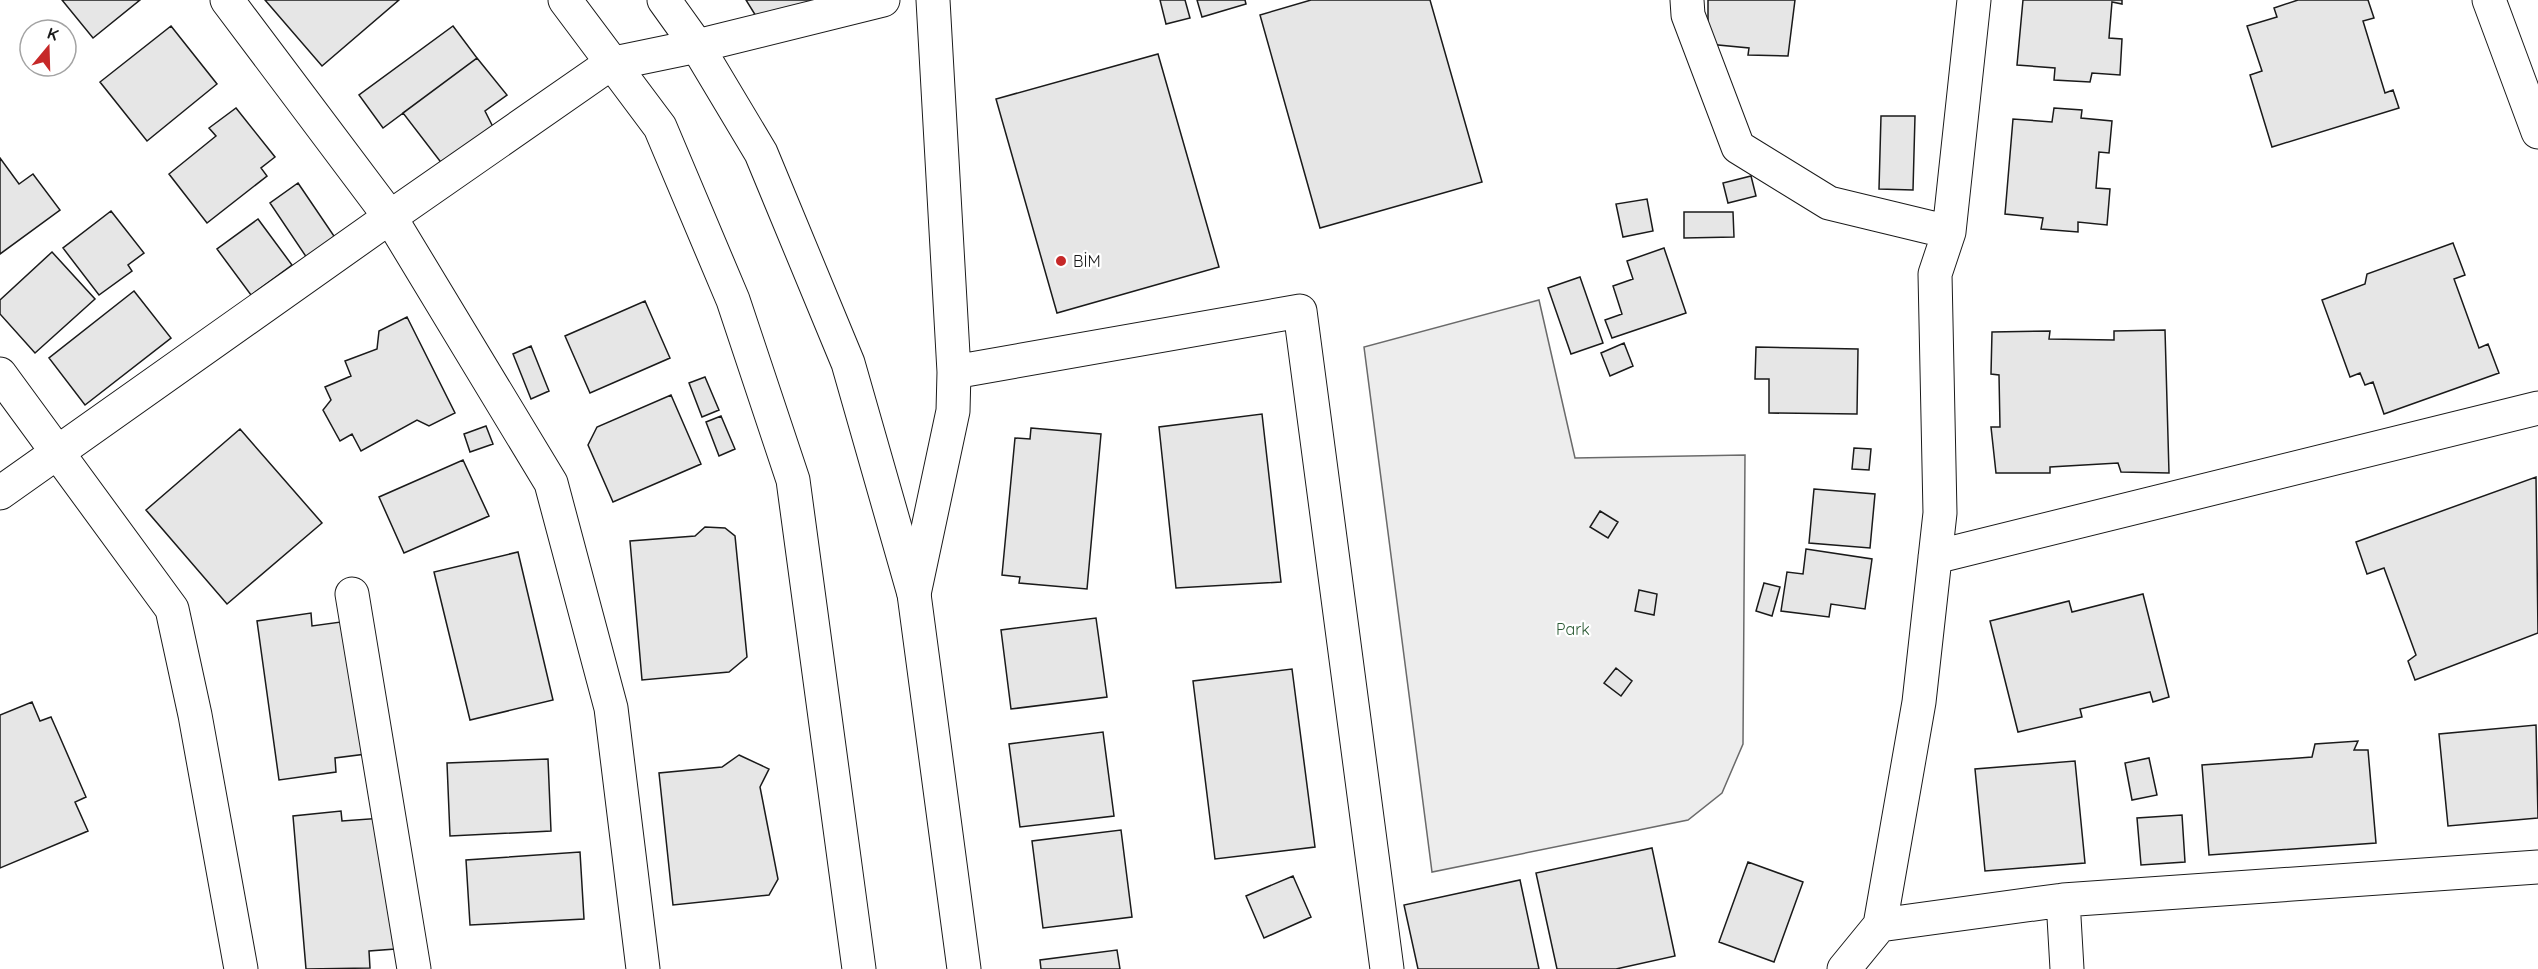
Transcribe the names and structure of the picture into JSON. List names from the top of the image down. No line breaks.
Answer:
{"parks":["Park"],"places":["BİM"],"north":"top"}
